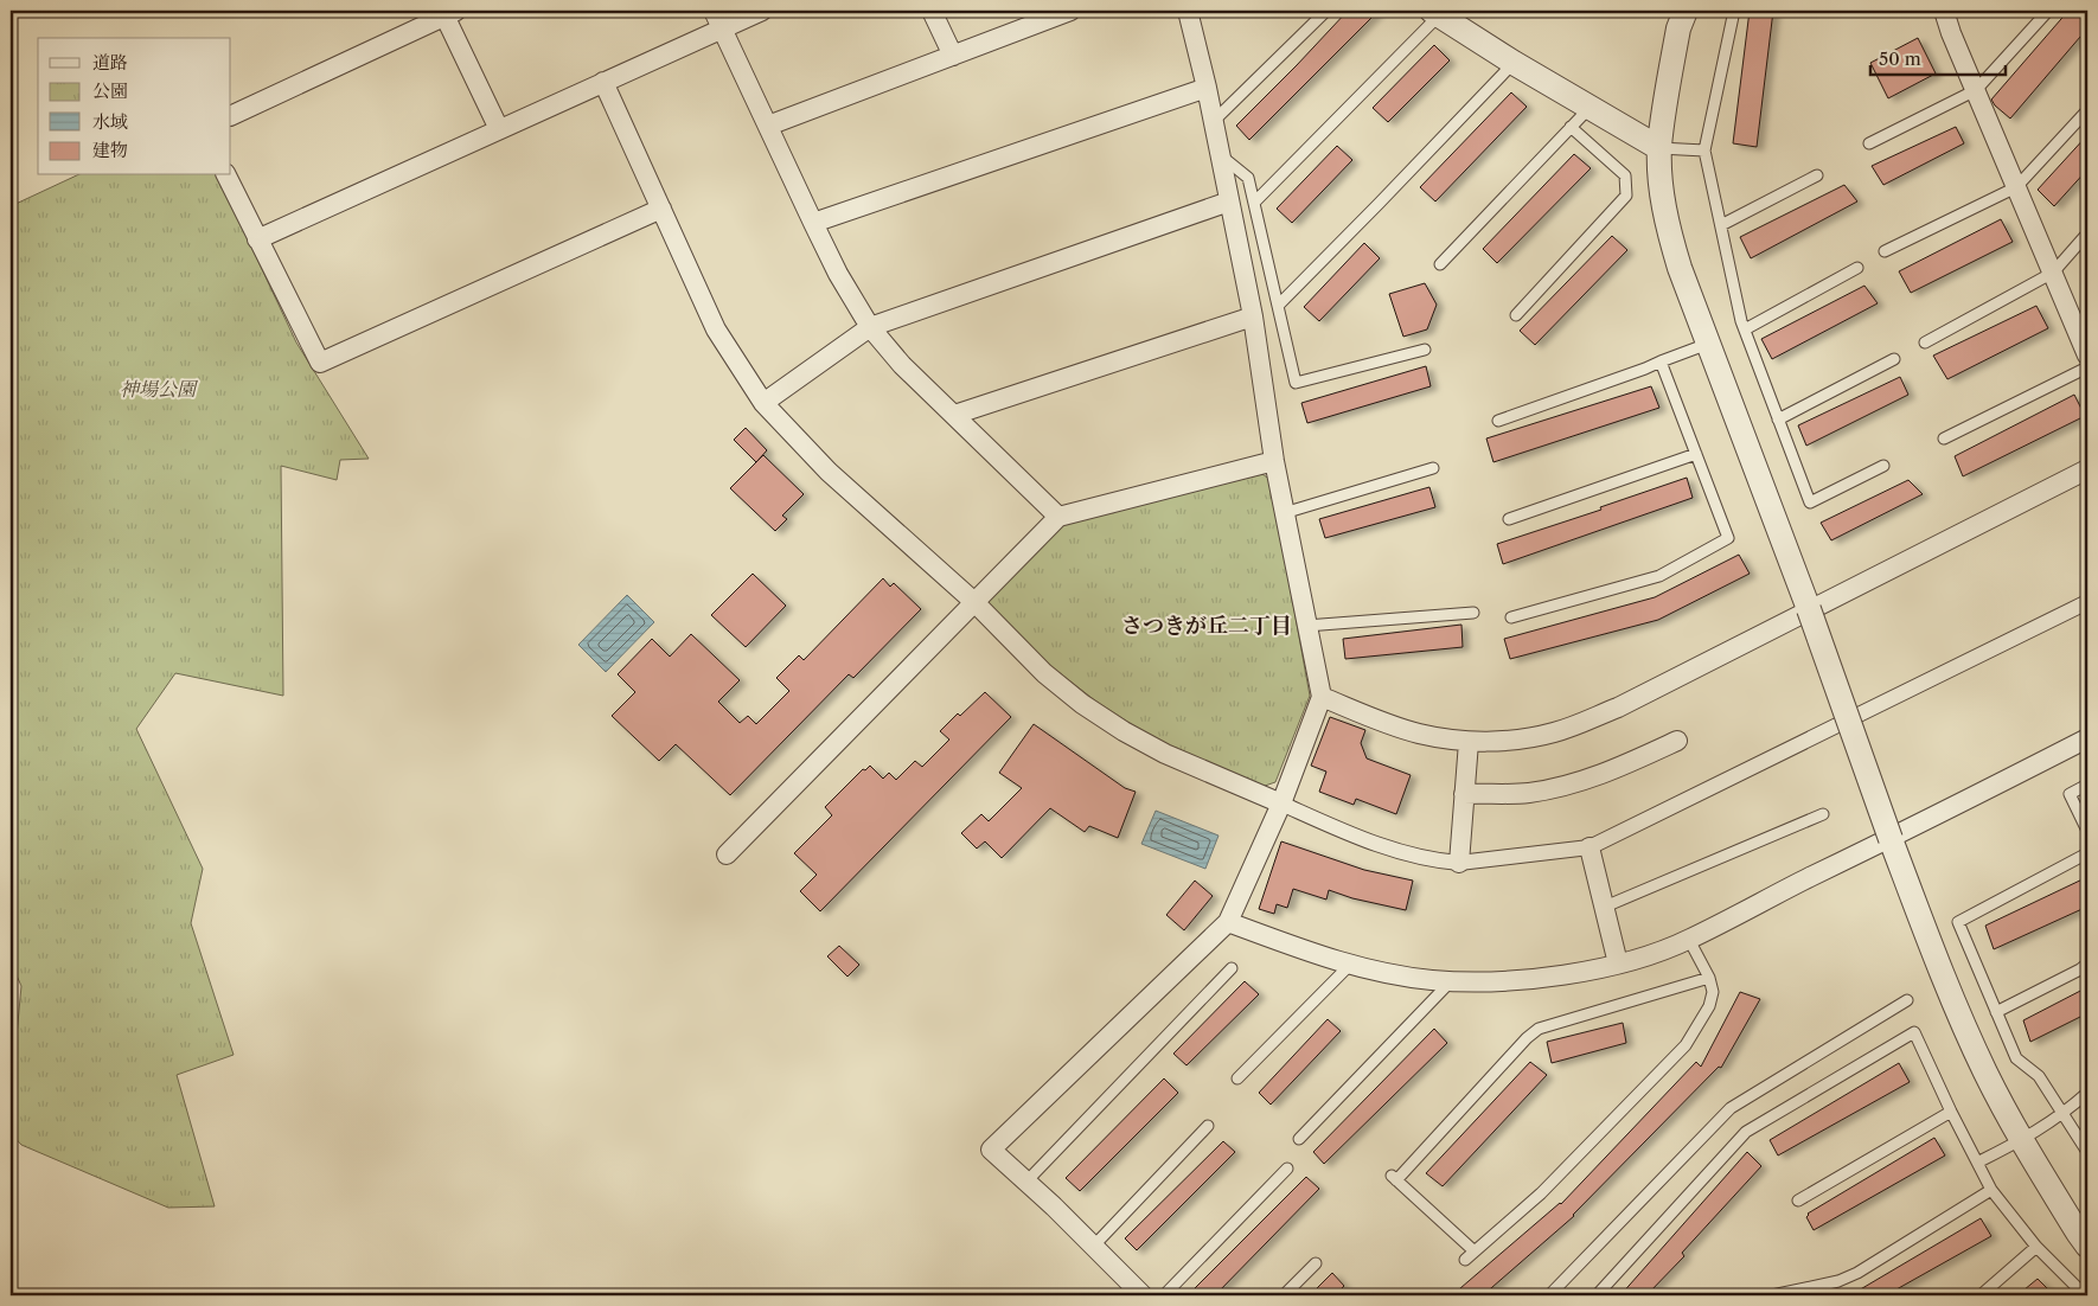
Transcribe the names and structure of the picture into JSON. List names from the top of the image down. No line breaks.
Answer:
{"districts":["さつきが丘二丁目"],"parks":["神場公園"],"legend":["道路","公園","水域","建物"],"scale_bar":"50 m"}
